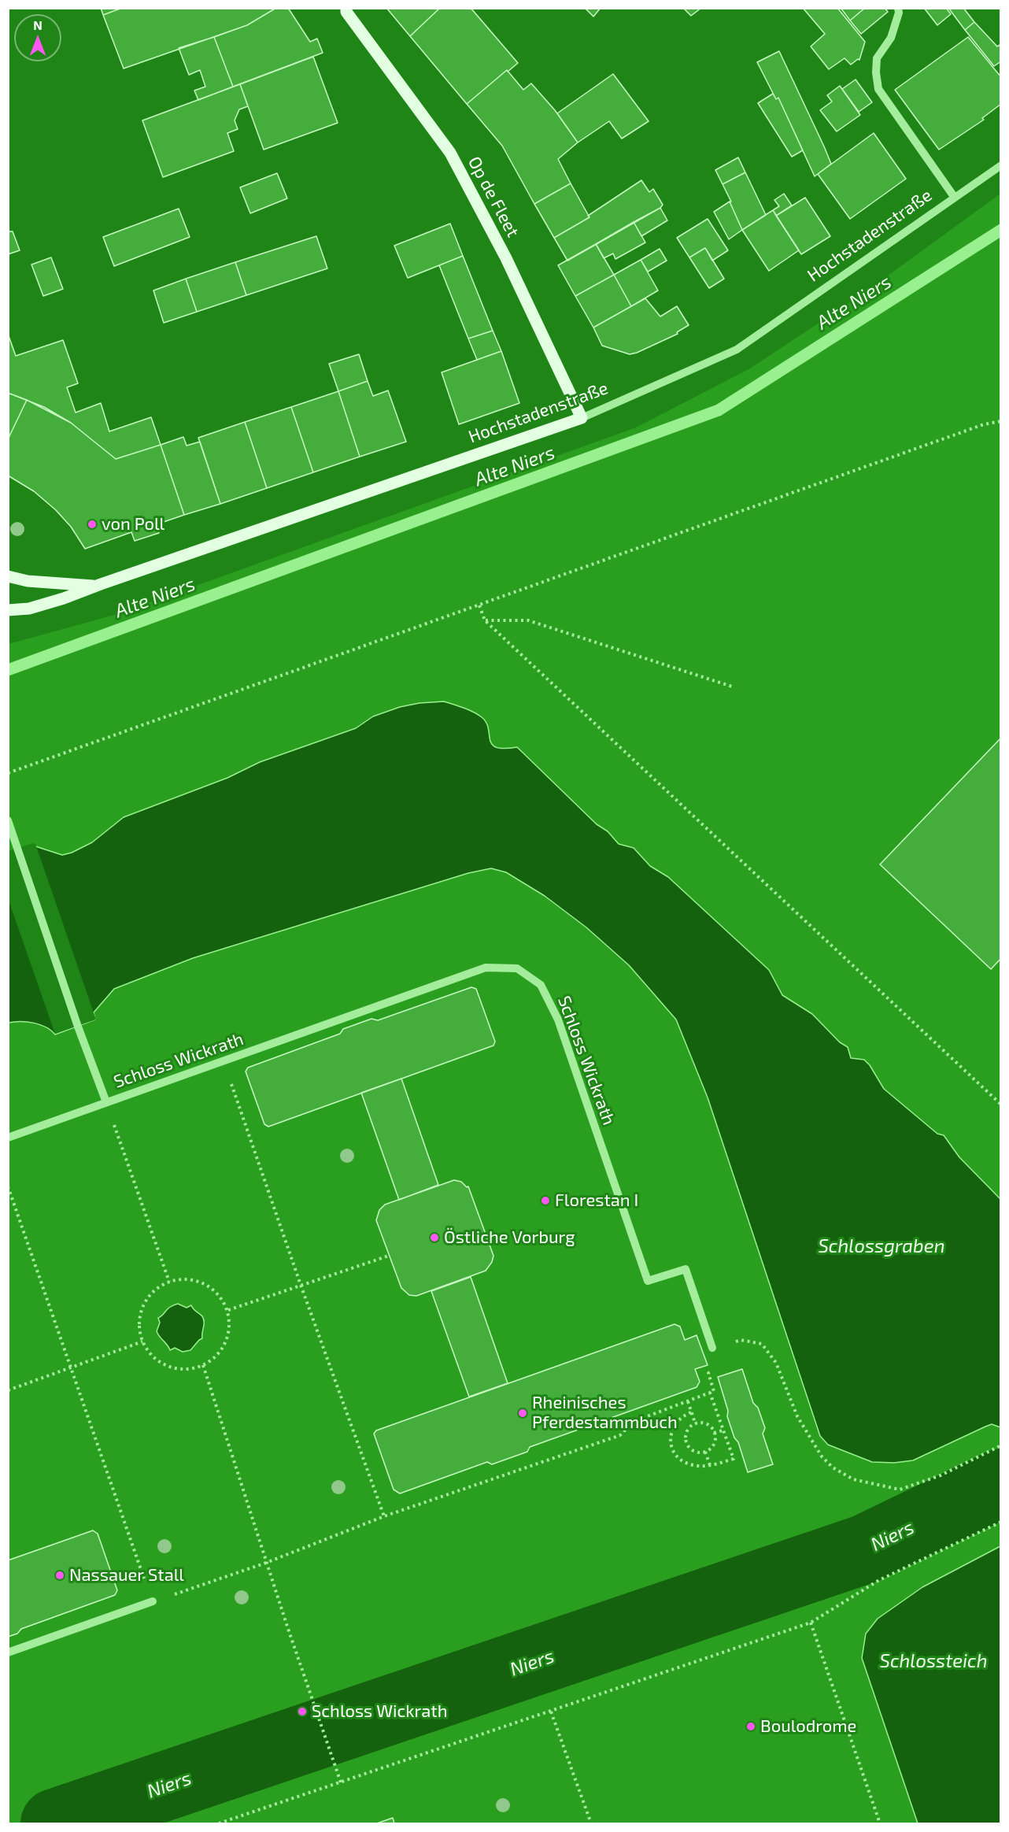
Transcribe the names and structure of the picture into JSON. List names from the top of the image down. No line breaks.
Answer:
{"streets":{"main road":["Op de Fleet","Hochstadenstraße"],"street":["Schloss Wickrath"]},"crossings":[["Op de Fleet","Hochstadenstraße"]],"water":["Alte Niers","Schlossgraben","Niers","Schlossteich"],"places":["von Poll","Florestan I","Östliche Vorburg","Rheinisches Pferdestammbuch","Nassauer Stall","Schloss Wickrath","Boulodrome"],"north":"top"}
